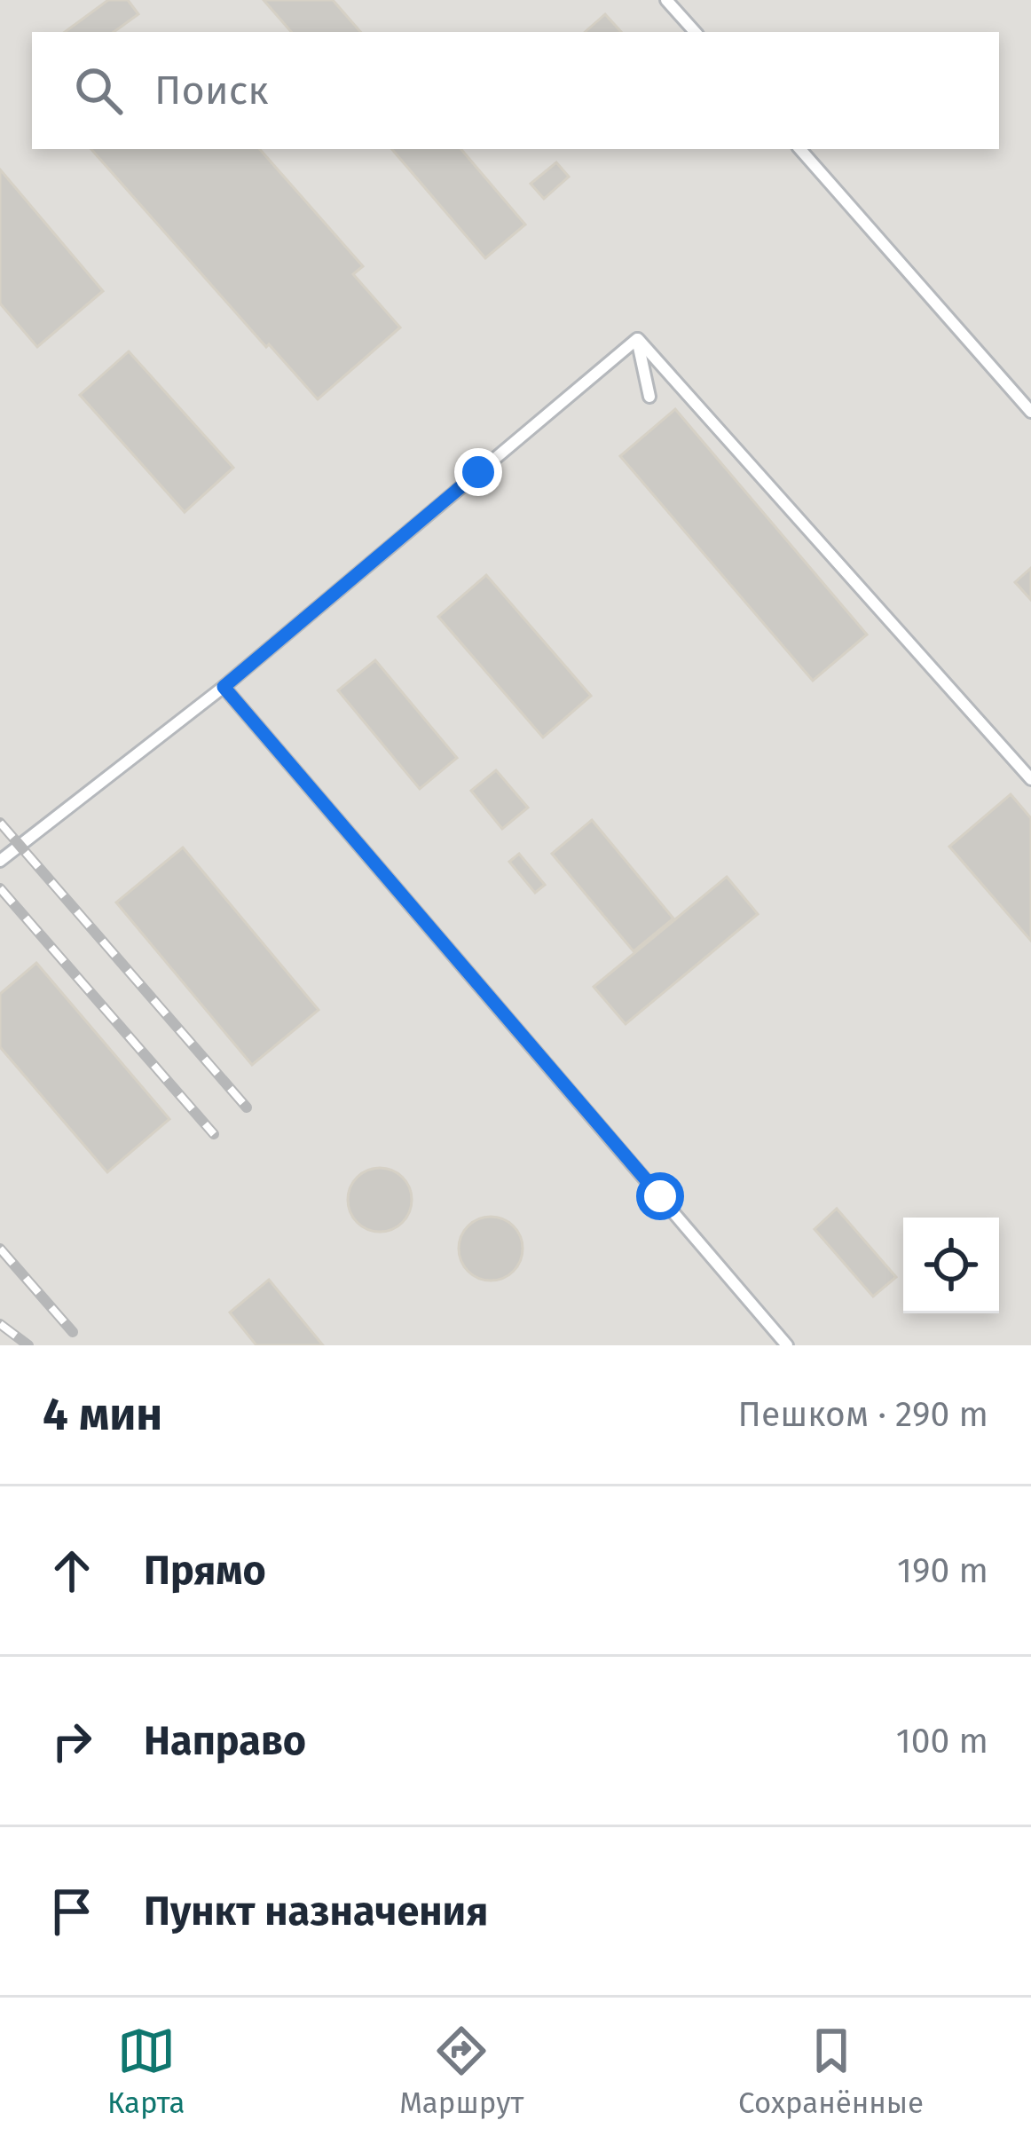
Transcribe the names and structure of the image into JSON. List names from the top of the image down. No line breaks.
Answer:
{"page":{"search":"Поиск","heading":["4 мин","Пешком · 290 m"],"list":[["Прямо","190 m"],["Направо","100 m"],"Пункт назначения"],"nav":["Карта","Маршрут","Сохранённые"]}}
